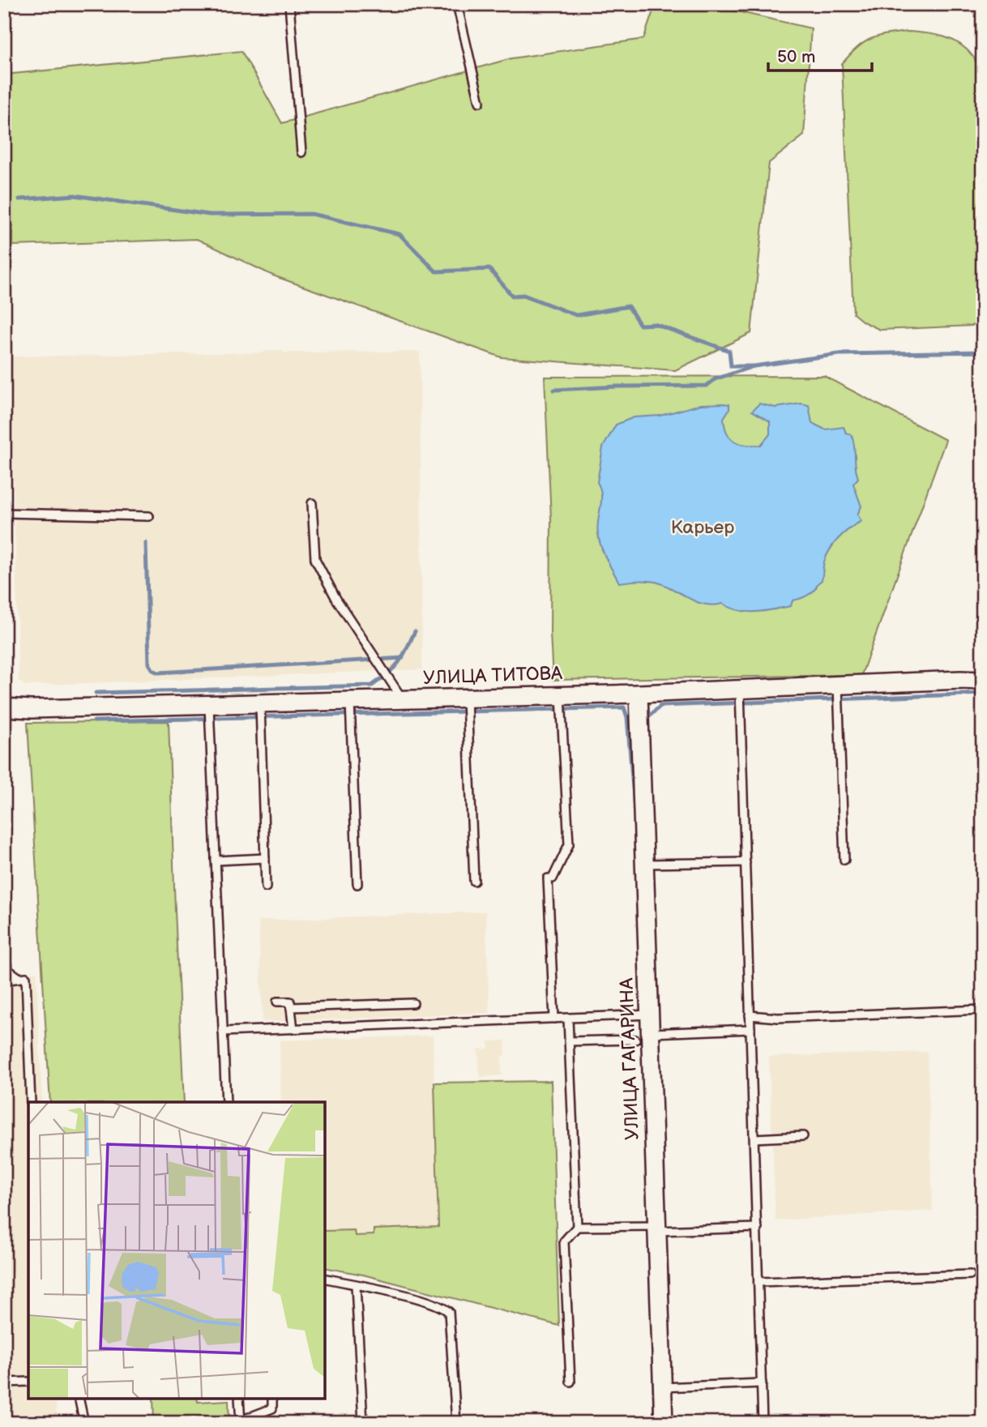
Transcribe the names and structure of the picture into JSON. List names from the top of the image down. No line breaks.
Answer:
{"streets":{"street":["УЛИЦА ТИТОВА","УЛИЦА ГАГАРИНА"]},"crossings":[["УЛИЦА ТИТОВА","УЛИЦА ГАГАРИНА"]],"parks":["Карьер"],"scale_bar":"50 m"}
